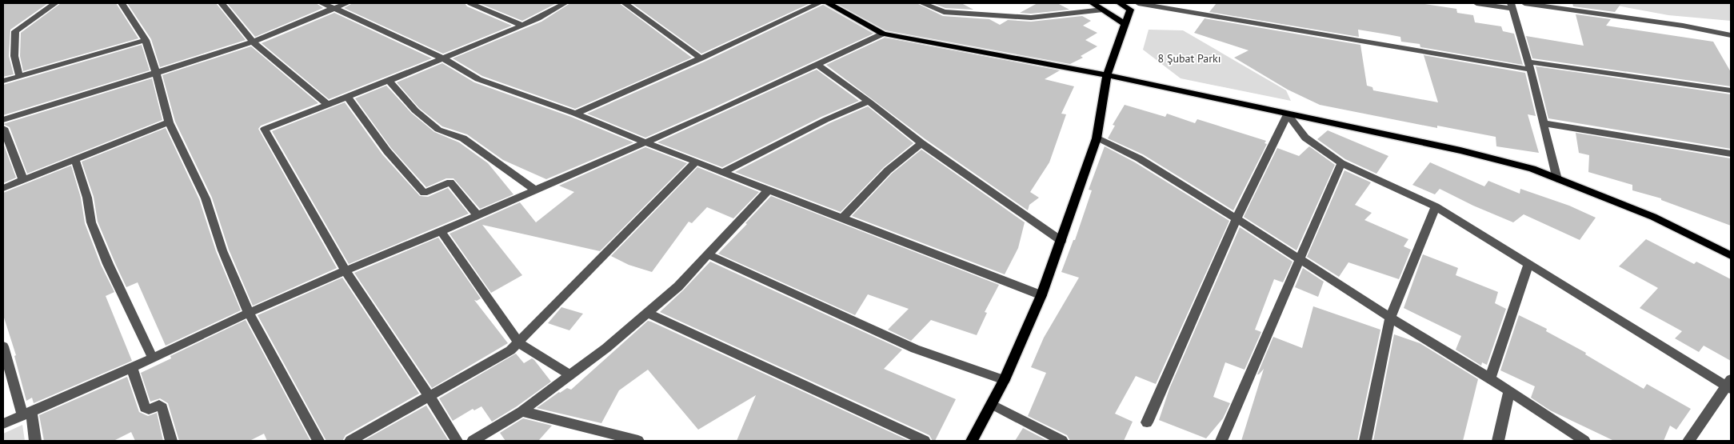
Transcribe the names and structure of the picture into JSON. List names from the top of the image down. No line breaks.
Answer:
{"parks":["8 Şubat Parkı"]}
